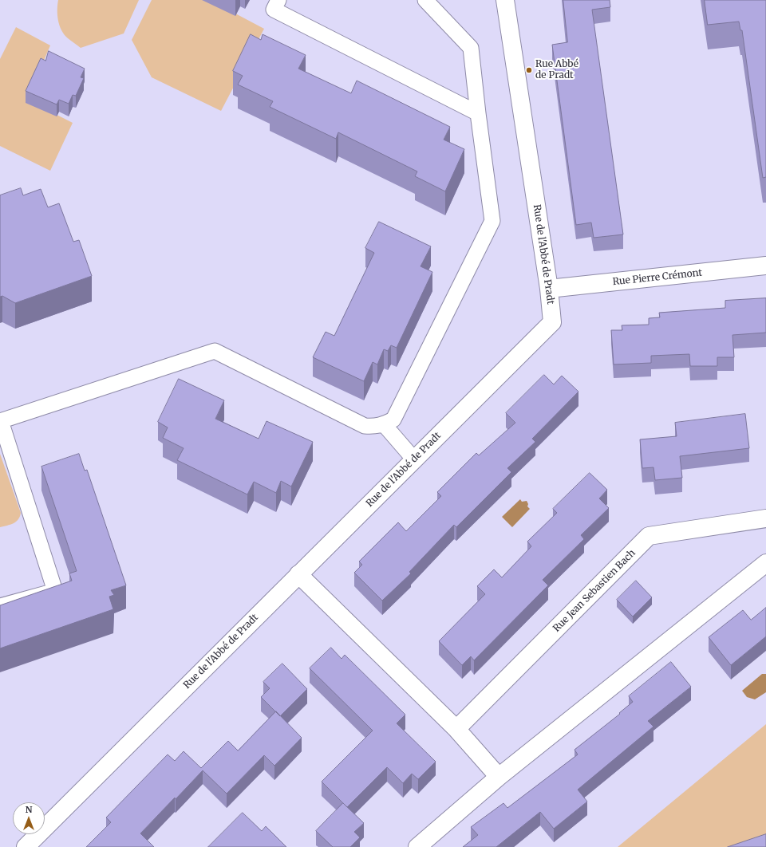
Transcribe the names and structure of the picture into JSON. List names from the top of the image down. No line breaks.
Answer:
{"streets":{"street":["Rue de l'Abbé de Pradt","Rue Pierre Crémont","Rue Jean Sebastien Bach"]},"crossings":[["Rue de l'Abbé de Pradt","Rue Pierre Crémont"]],"places":["Rue Abbé de Pradt"],"north":"top"}
